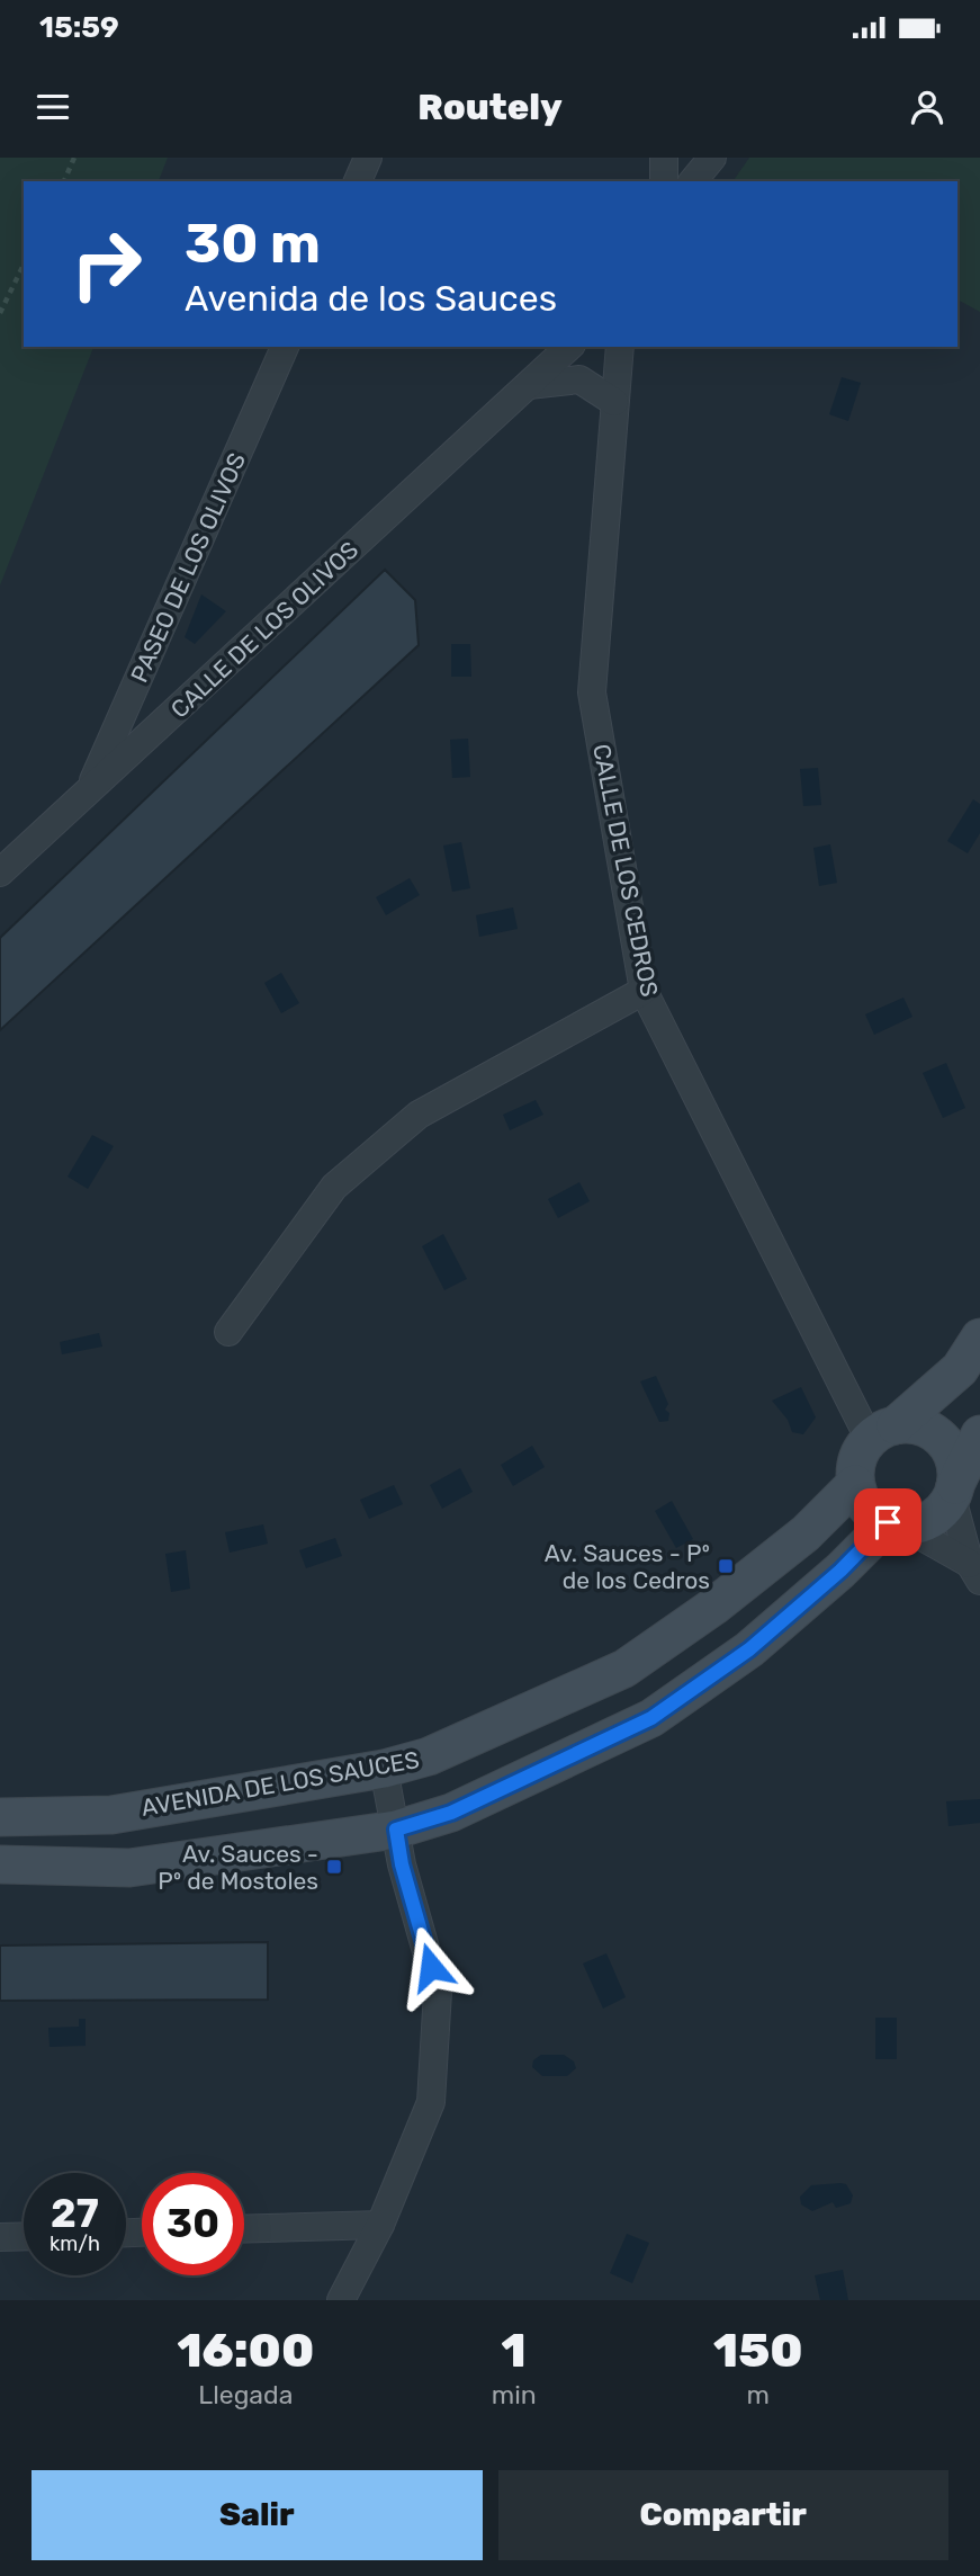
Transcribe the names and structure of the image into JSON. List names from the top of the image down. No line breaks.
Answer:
{"streets":{"street":["PASEO DE LOS OLIVOS","CALLE DE LOS OLIVOS","CALLE DE LOS CEDROS","AVENIDA DE LOS SAUCES"]},"crossings":[["PASEO DE LOS OLIVOS","CALLE DE LOS OLIVOS"],["CALLE DE LOS CEDROS","AVENIDA DE LOS SAUCES"]],"places":{"transit":["Av. Sauces - Pº de los Cedros","Av. Sauces - Pº de Mostoles"]},"page":{"status":"15:59","header":"Routely","turn":["30 m","Avenida de los Sauces"],"speed":"27 km/h","limit":"30","eta":["16:00","Llegada","1","min","150","m"],"buttons":["Salir","Compartir"]}}
